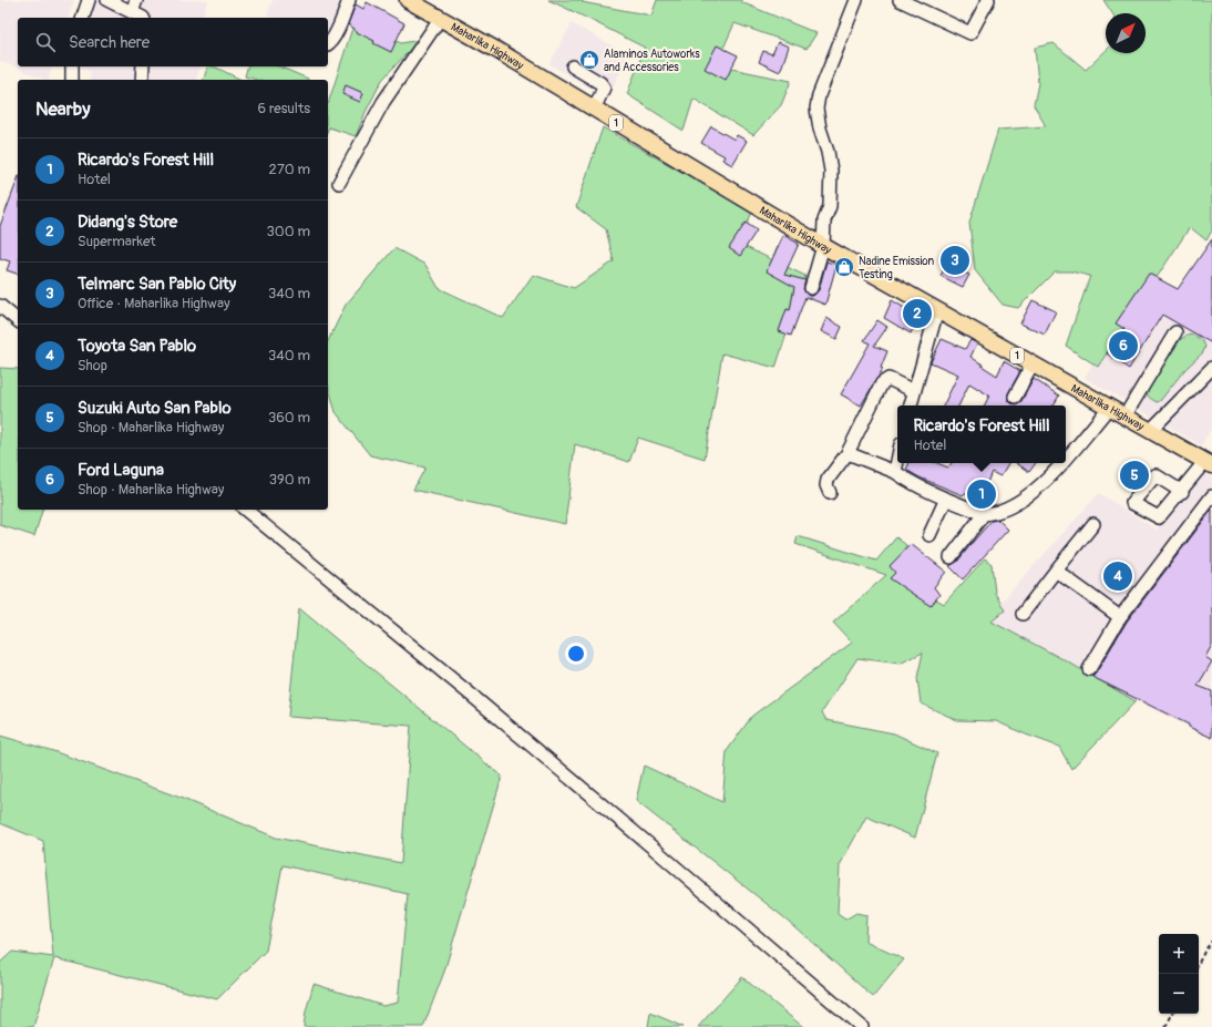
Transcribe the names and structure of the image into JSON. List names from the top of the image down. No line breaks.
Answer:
{"streets":{"main road":["Maharlika Highway","1"]},"places":{"shop":["Alaminos Autoworks and Accessories","Nadine Emission Testing"]},"north":"top right","page":{"search":"Search here","heading":["Nearby","6 results"],"list":[{"mark":"1","name":"Ricardo's Forest Hill","note":"Hotel","value":"270 m"},{"mark":"2","name":"Didang's Store","note":"Supermarket","value":"300 m"},{"mark":"3","name":"Telmarc San Pablo City","note":"Office · Maharlika Highway","value":"340 m"},{"mark":"4","name":"Toyota San Pablo","note":"Shop","value":"340 m"},{"mark":"5","name":"Suzuki Auto San Pablo","note":"Shop · Maharlika Highway","value":"360 m"},{"mark":"6","name":"Ford Laguna","note":"Shop · Maharlika Highway","value":"390 m"}],"pins":["3","2","6","5","1","4"],"popup":["Ricardo's Forest Hill","Hotel"],"map_buttons":["+","−"]}}
